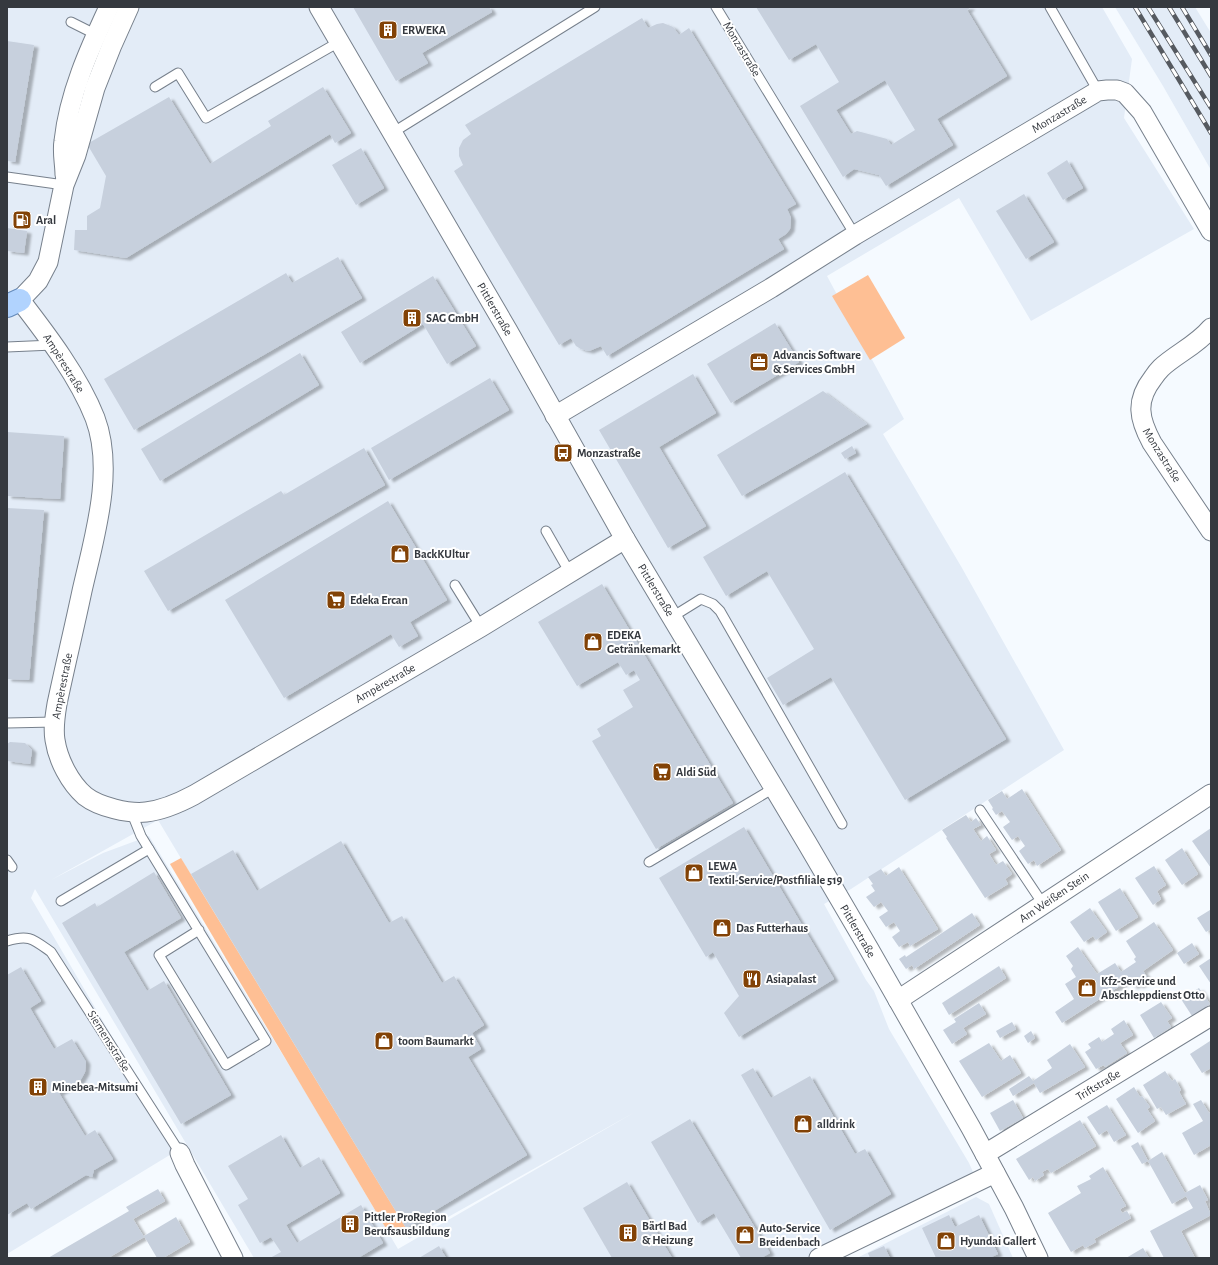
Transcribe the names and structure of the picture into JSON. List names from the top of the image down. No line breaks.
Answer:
{"streets":{"street":["Monzastraße","Pittlerstraße","Ampèrestraße","Am Weißen Stein","Siemensstraße","Triftstraße"]},"crossings":[["Monzastraße","Pittlerstraße"],["Pittlerstraße","Ampèrestraße"],["Pittlerstraße","Am Weißen Stein"],["Pittlerstraße","Triftstraße"]],"places":{"building":["ERWEKA","SAG GmbH","Minebea-Mitsumi","Pittler ProRegion Berufsausbildung","Bärtl Bad & Heizung"],"fuel station":["Aral"],"office":["Advancis Software & Services GmbH"],"bus stop":["Monzastraße"],"shop":["BackKUltur","EDEKA Getränkemarkt","LEWA Textil-Service/Postfiliale 519","Das Futterhaus","Kfz-Service und Abschleppdienst Otto","toom Baumarkt","alldrink","Auto-Service Breidenbach","Hyundai Gallert"],"supermarket":["Edeka Ercan","Aldi Süd"],"restaurant":["Asiapalast"]}}
